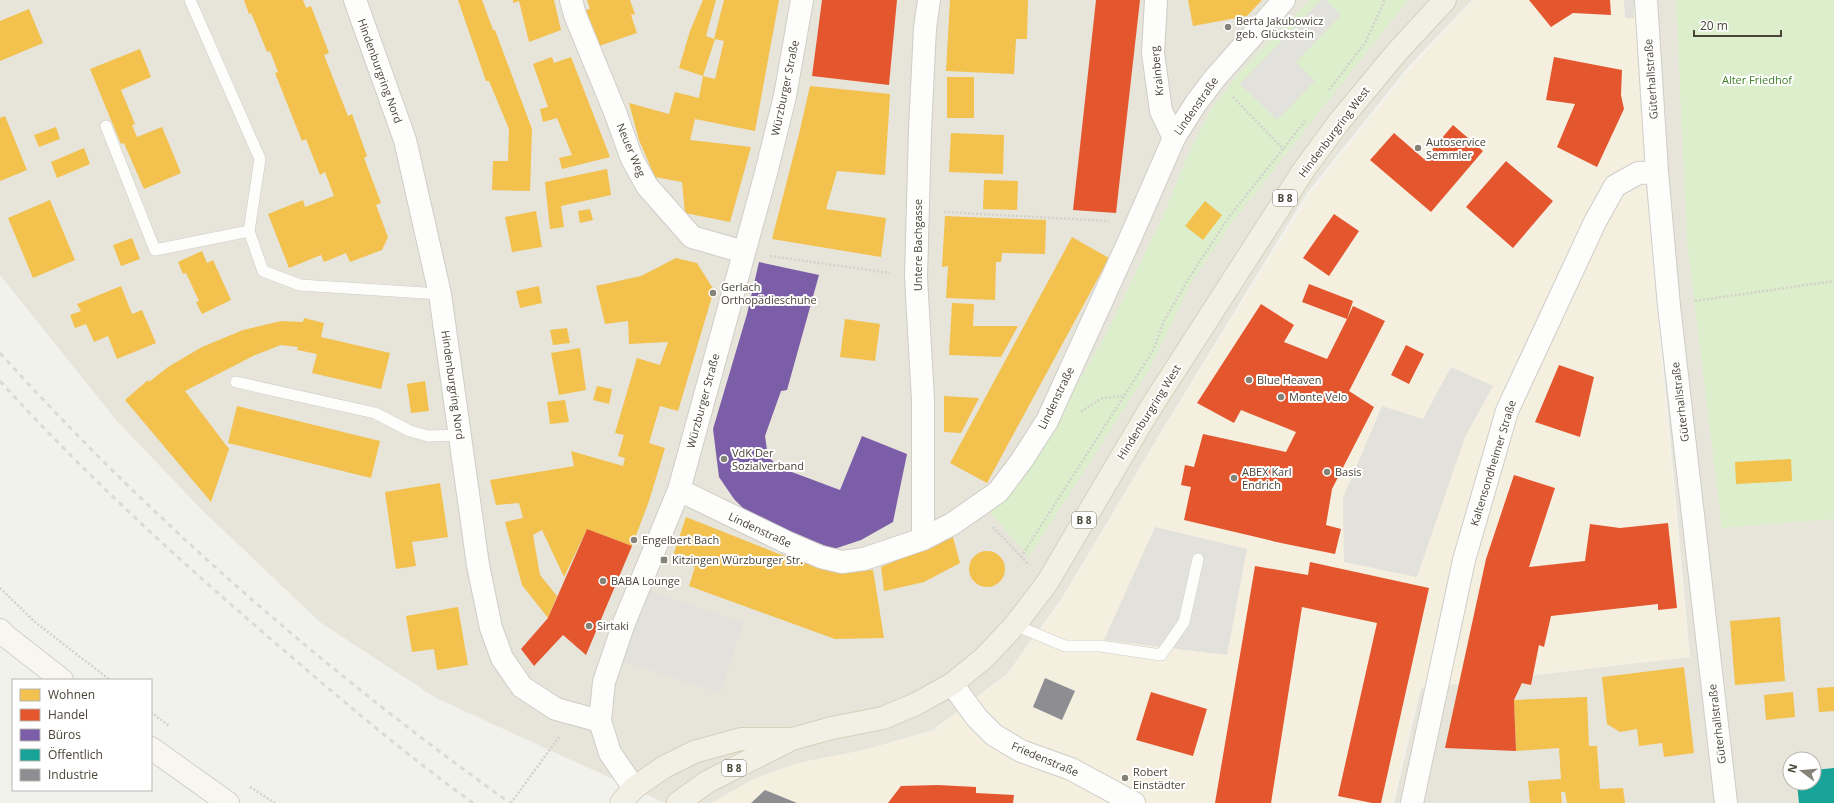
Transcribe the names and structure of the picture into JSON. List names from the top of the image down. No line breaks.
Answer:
{"streets":{"main road":["Hindenburgring West","B 8"],"street":["Hindenburgring Nord","Krainberg","Güterhallstraße","Würzburger Straße","Lindenstraße","Neuer Weg","Untere Bachgasse","Kaltensondheimer Straße","Friedenstraße"]},"crossings":[["Hindenburgring Nord","Würzburger Straße"],["Krainberg","Lindenstraße"],["Güterhallstraße","Kaltensondheimer Straße"],["Würzburger Straße","Lindenstraße"],["Würzburger Straße","Neuer Weg"],["Würzburger Straße","B 8"],["Lindenstraße","Untere Bachgasse"],["Hindenburgring West","B 8"],["Hindenburgring West","Friedenstraße"]],"parks":["Alter Friedhof"],"places":{"other":["Berta Jakubowicz geb. Glückstein","Autoservice Semmler","Gerlach Orthopädieschuhe","Blue Heaven","Monte Velo","VdK Der Sozialverband","Basis","ABEX Karl Endrich","Engelbert Bach","BABA Lounge","Sirtaki","Robert Einstädter"],"transit":["Kitzingen Würzburger Str."]},"legend":["Wohnen","Handel","Büros","Öffentlich","Industrie"],"scale_bar":"20 m","north":"left"}
